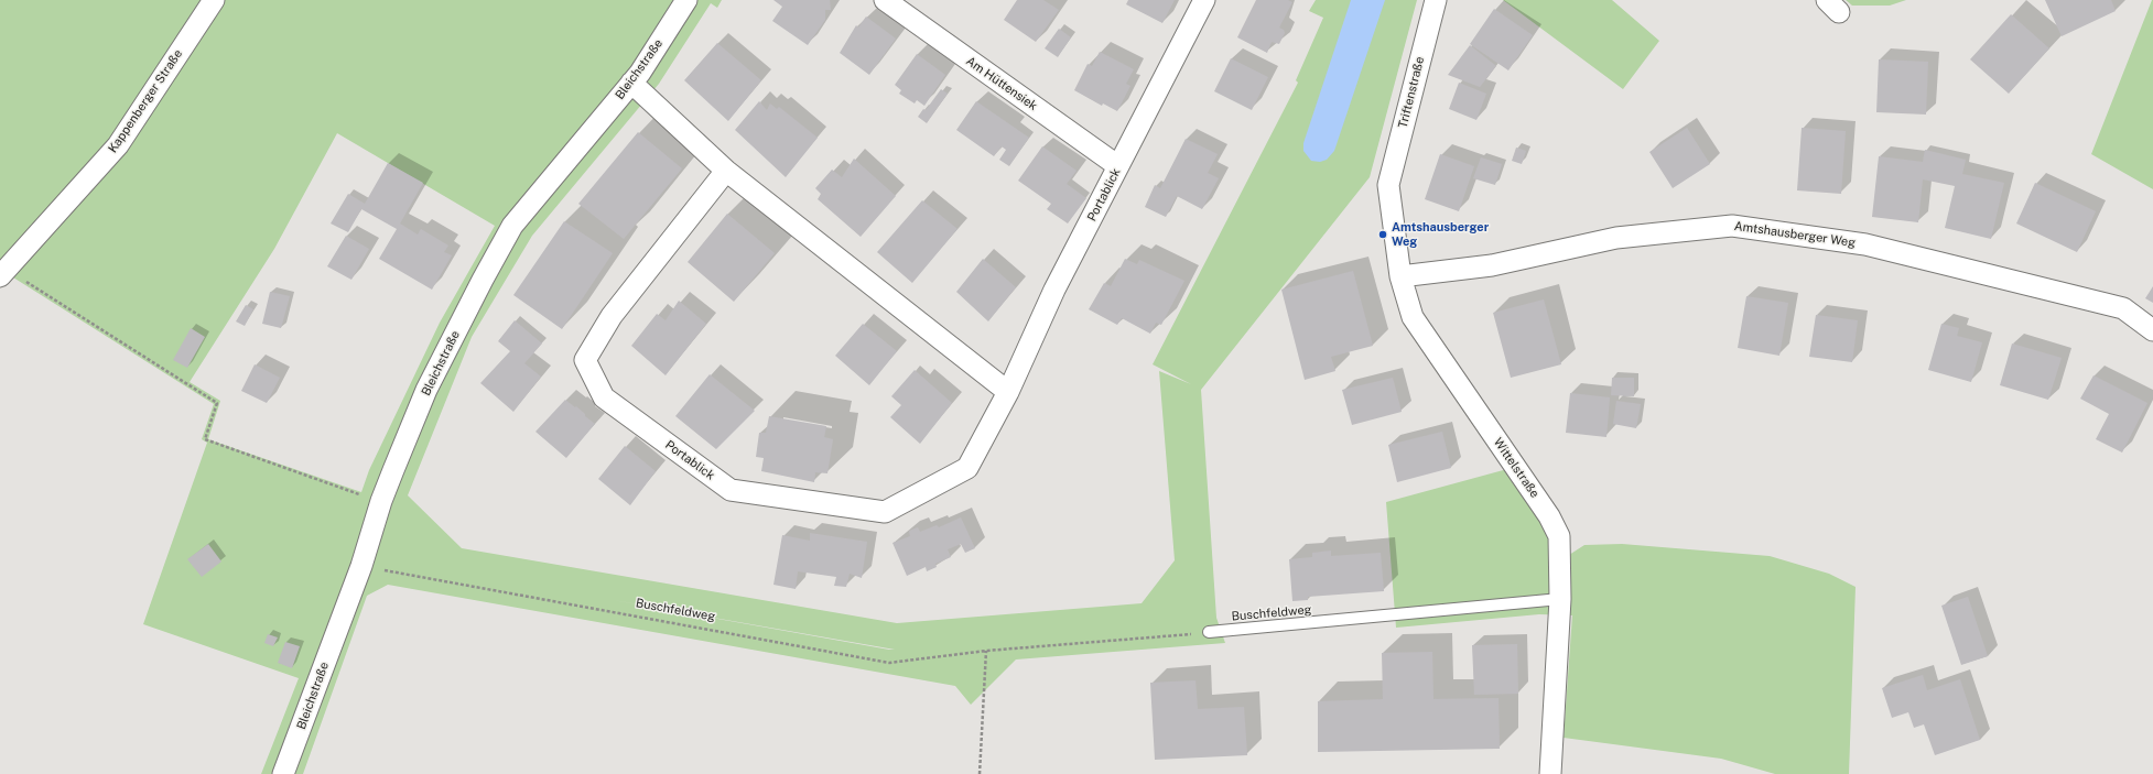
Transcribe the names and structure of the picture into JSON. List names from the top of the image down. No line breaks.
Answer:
{"streets":{"street":["Bleichstraße","Am Hüttensiek","Triftenstraße","Kappenberger Straße","Portablick","Amtshausberger Weg","Wittelstraße"],"lane":["Buschfeldweg"]},"crossings":[["Bleichstraße","Buschfeldweg"],["Am Hüttensiek","Portablick"],["Triftenstraße","Wittelstraße"],["Amtshausberger Weg","Wittelstraße"],["Wittelstraße","Buschfeldweg"]],"places":["Amtshausberger Weg"]}
